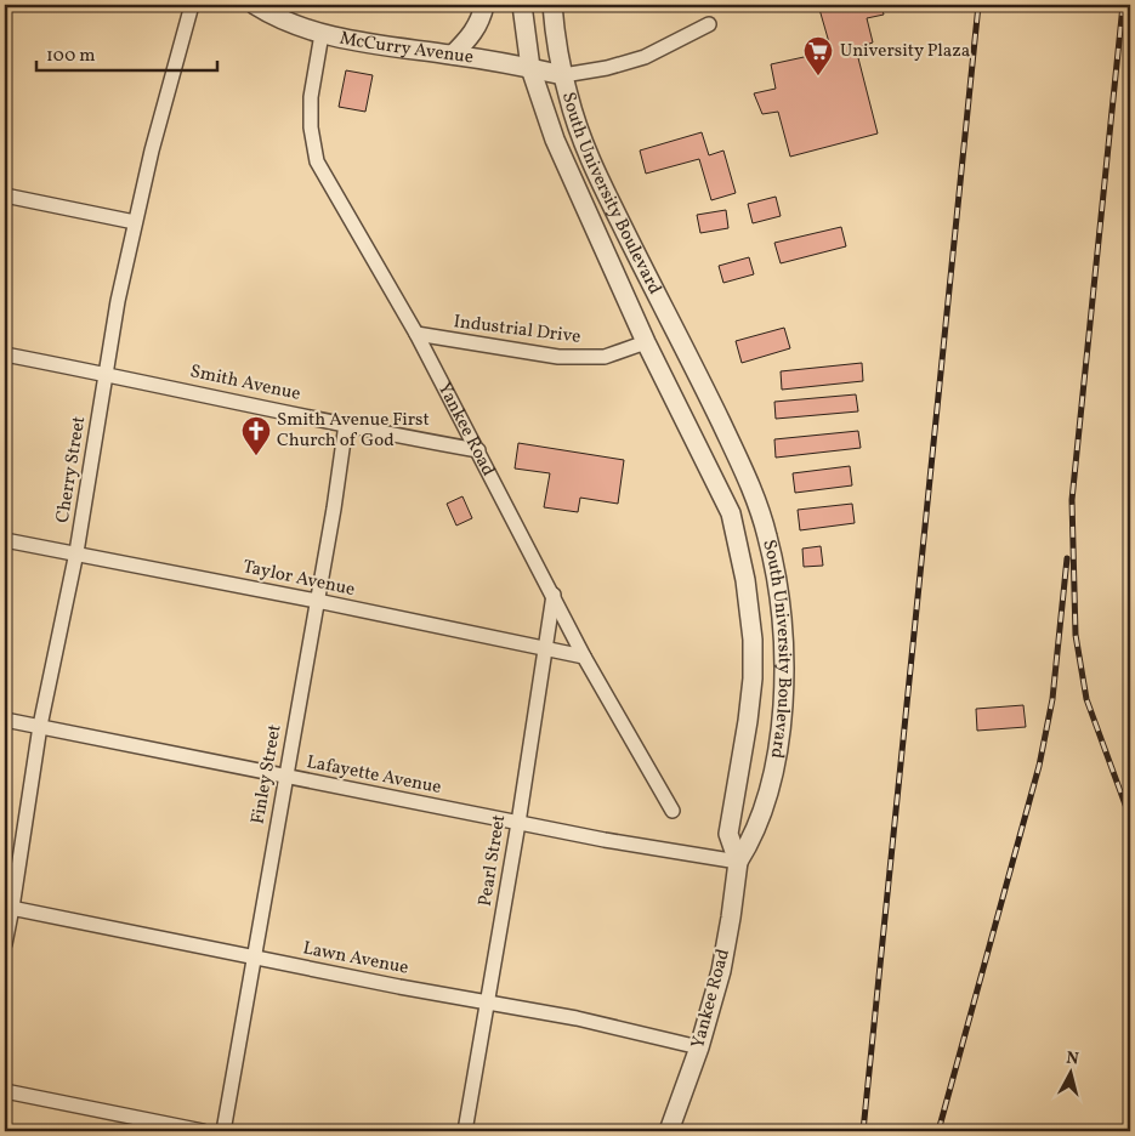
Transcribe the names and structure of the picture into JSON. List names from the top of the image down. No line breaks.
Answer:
{"streets":{"street":["McCurry Avenue","South University Boulevard","Industrial Drive","Smith Avenue","Yankee Road","Cherry Street","Taylor Avenue","Finley Street","Lafayette Avenue","Pearl Street","Lawn Avenue"]},"crossings":[["McCurry Avenue","South University Boulevard"],["McCurry Avenue","Yankee Road"],["South University Boulevard","Industrial Drive"],["South University Boulevard","Yankee Road"],["South University Boulevard","Lafayette Avenue"],["Industrial Drive","Yankee Road"],["Smith Avenue","Yankee Road"],["Smith Avenue","Cherry Street"],["Smith Avenue","Finley Street"],["Yankee Road","Taylor Avenue"],["Yankee Road","Lafayette Avenue"],["Yankee Road","Pearl Street"],["Yankee Road","Lawn Avenue"],["Cherry Street","Taylor Avenue"],["Cherry Street","Lafayette Avenue"],["Cherry Street","Lawn Avenue"],["Taylor Avenue","Finley Street"],["Taylor Avenue","Pearl Street"],["Finley Street","Lafayette Avenue"],["Finley Street","Lawn Avenue"],["Lafayette Avenue","Pearl Street"],["Pearl Street","Lawn Avenue"]],"places":{"supermarket":["University Plaza"],"church":["Smith Avenue First Church of God"]},"scale_bar":"100 m","north":"top"}
